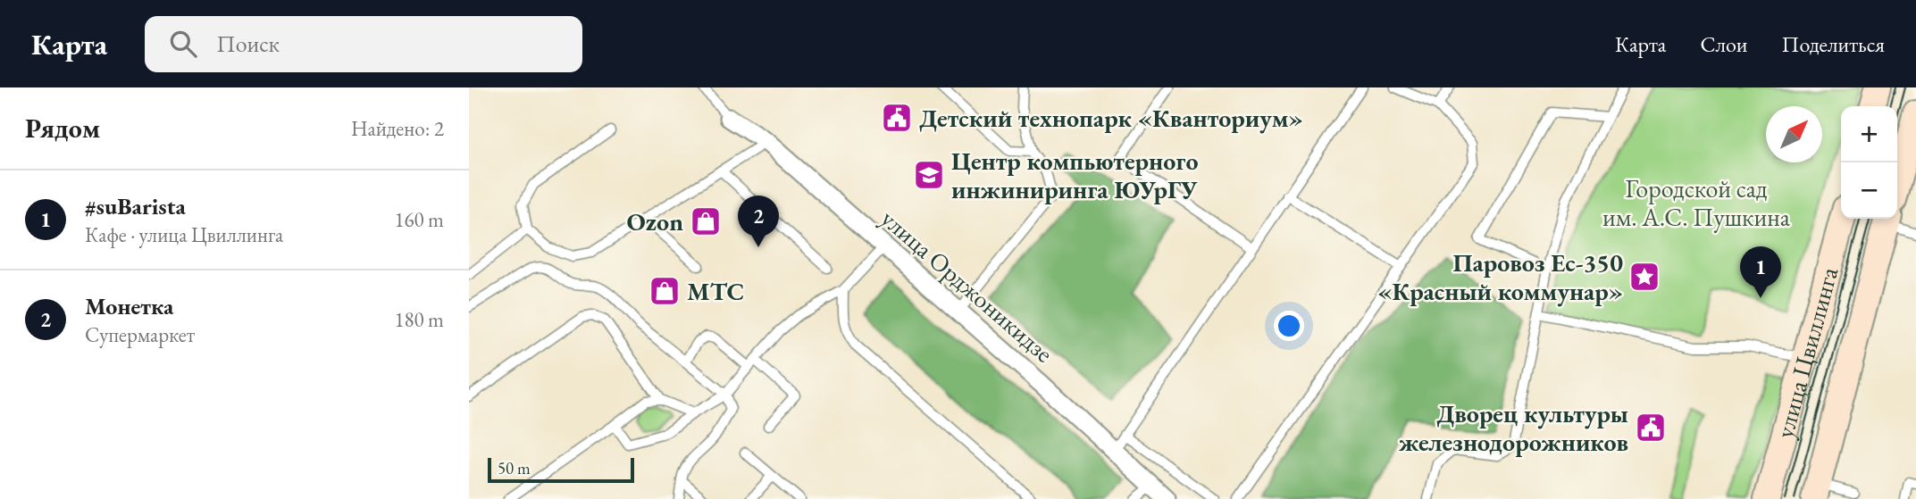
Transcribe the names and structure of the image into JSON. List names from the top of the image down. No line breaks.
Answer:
{"streets":{"main road":["улица Цвиллинга"],"street":["улица Орджоникидзе"]},"parks":["Городской сад им. А.С. Пушкина"],"places":{"public building":["Детский технопарк «Кванториум»","Дворец культуры железнодорожников"],"school or university":["Центр компьютерного инжиниринга ЮУрГУ"],"shop":["Ozon","МТС"],"place":["Паровоз Ес-350 «Красный коммунар»"]},"scale_bar":"50 m","north":"top right","page":{"header":"Карта","search":"Поиск","nav":["Карта","Слои","Поделиться"],"heading":["Рядом","Найдено: 2"],"map_buttons":["+","−"],"list":[{"mark":"1","name":"#suBarista","note":"Кафе · улица Цвиллинга","value":"160 m"},{"mark":"2","name":"Монетка","note":"Супермаркет","value":"180 m"}],"pins":["2","1"],"scale":"50 m"}}
